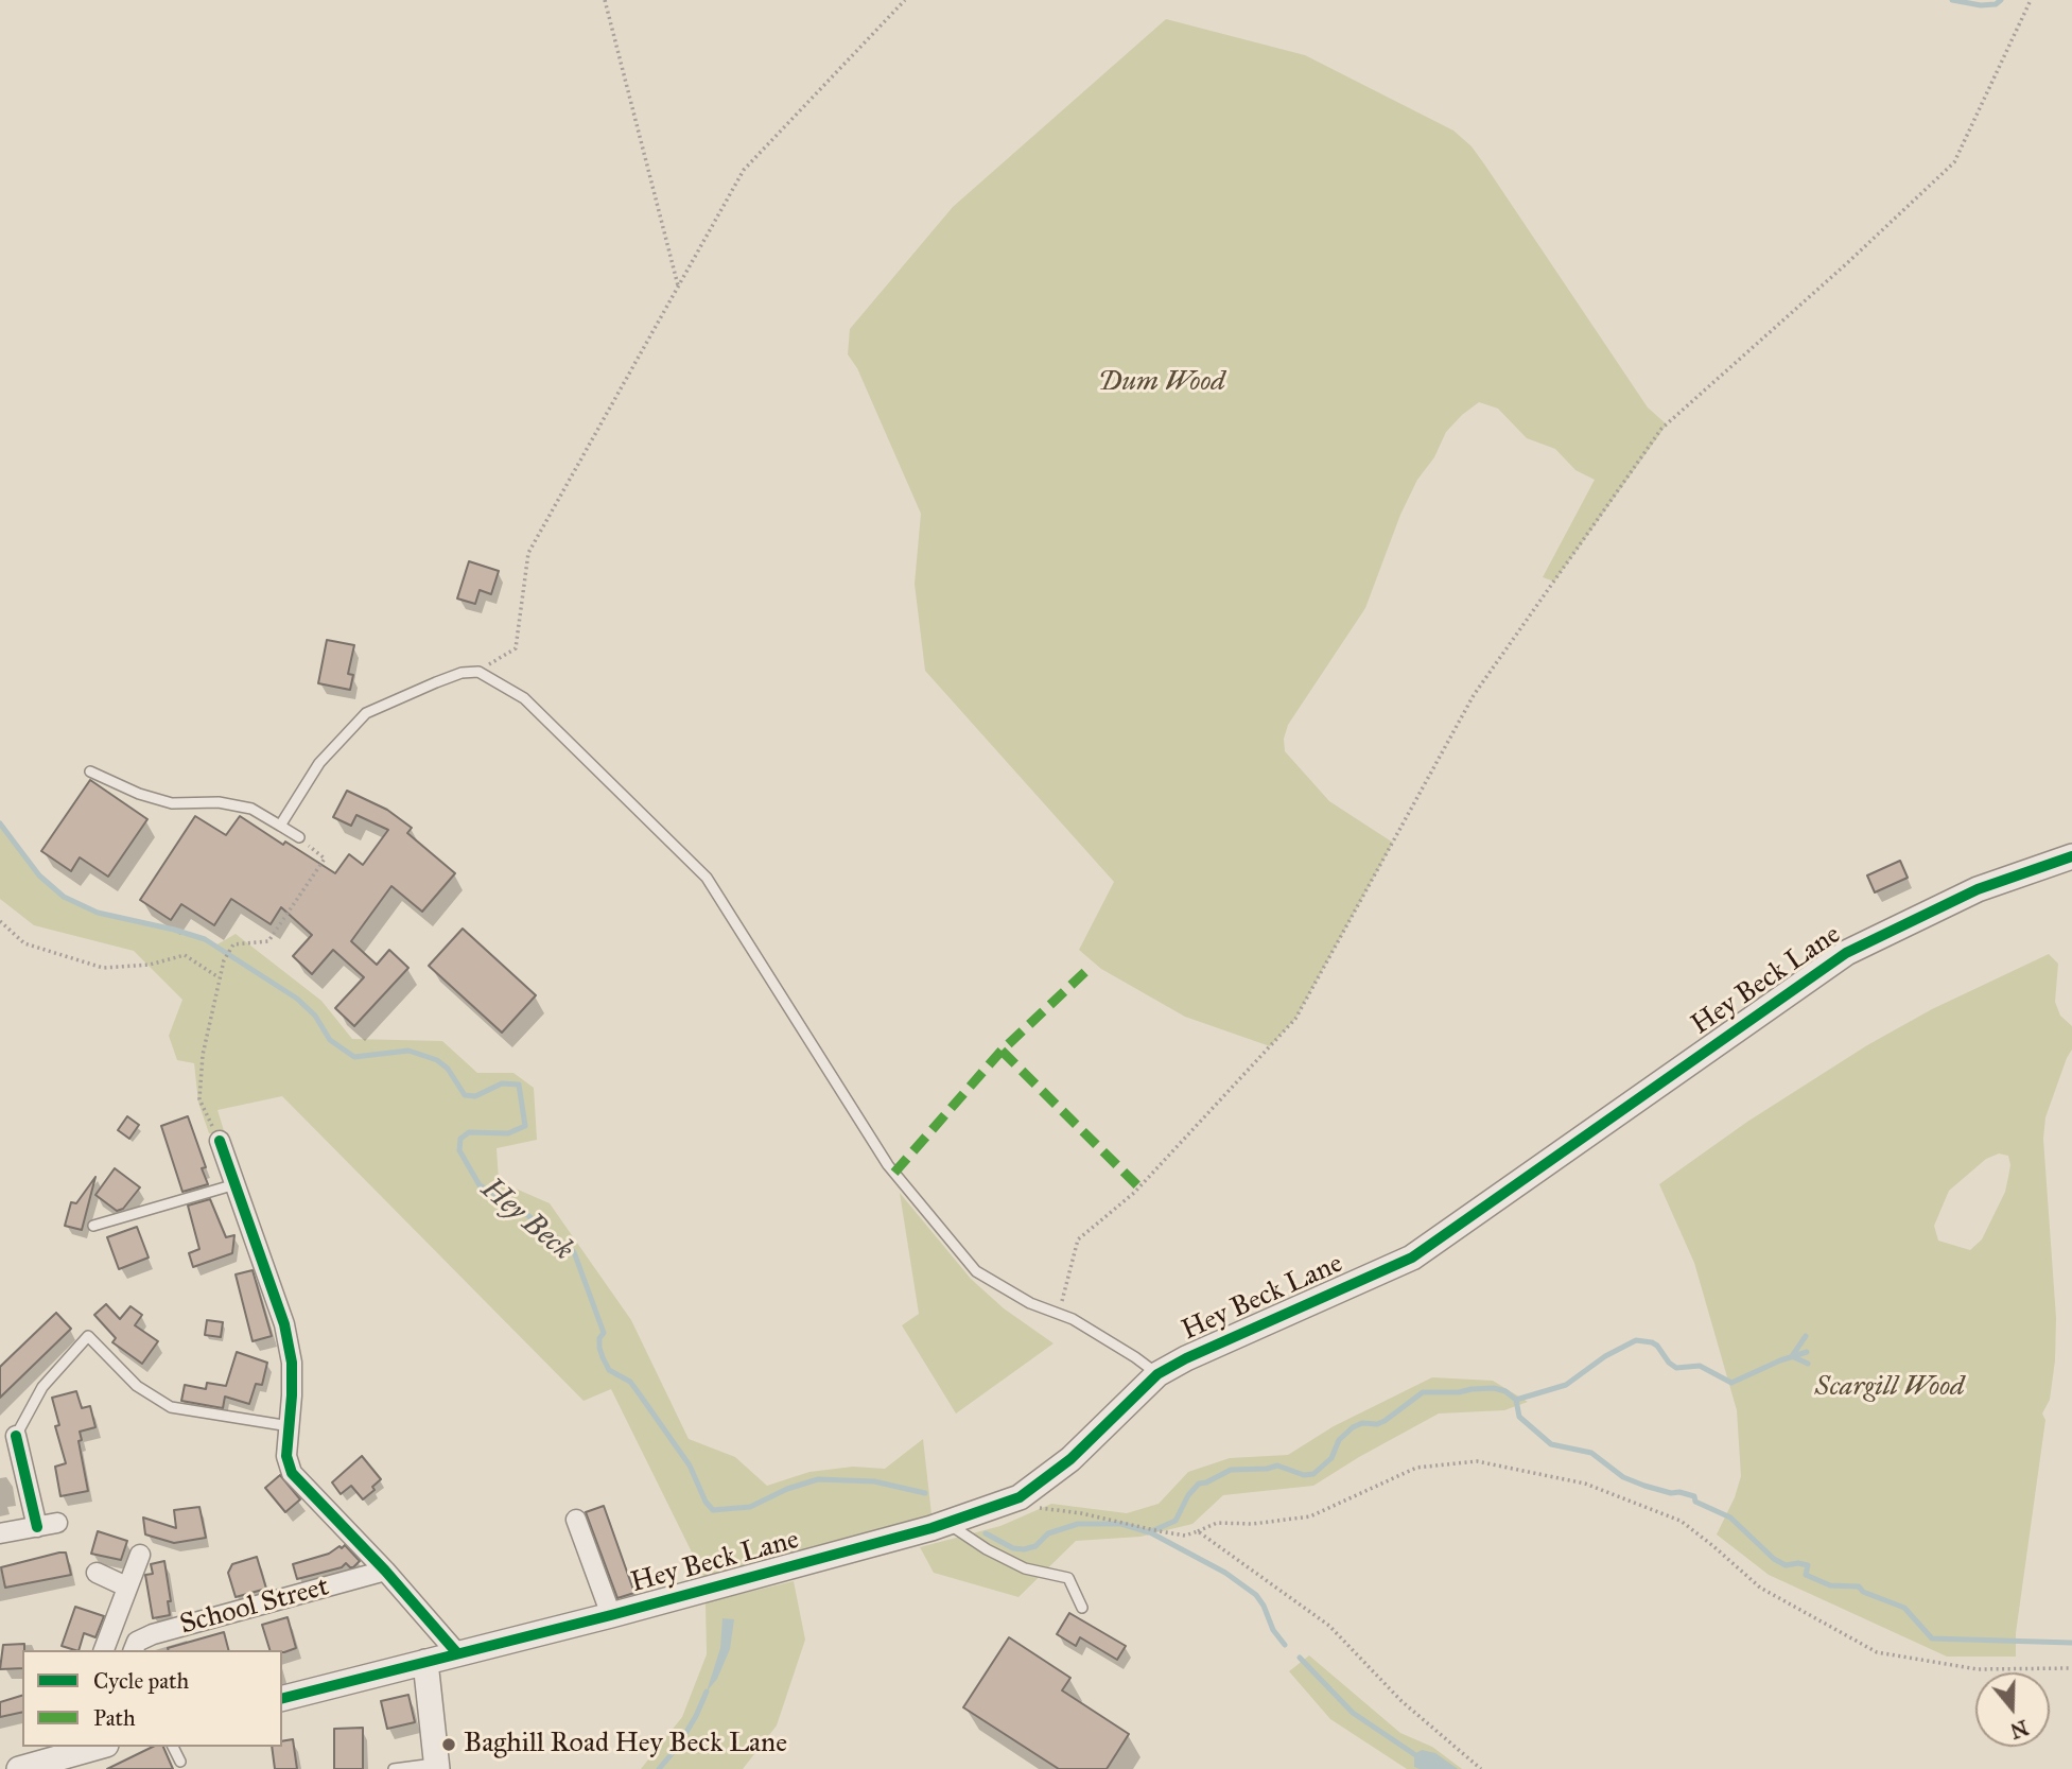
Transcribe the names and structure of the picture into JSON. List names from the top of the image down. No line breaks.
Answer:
{"streets":{"street":["Hey Beck Lane","School Street"]},"water":["Hey Beck"],"parks":["Dum Wood","Scargill Wood"],"places":["Baghill Road Hey Beck Lane"],"legend":["Cycle path","Path"],"north":"bottom"}
